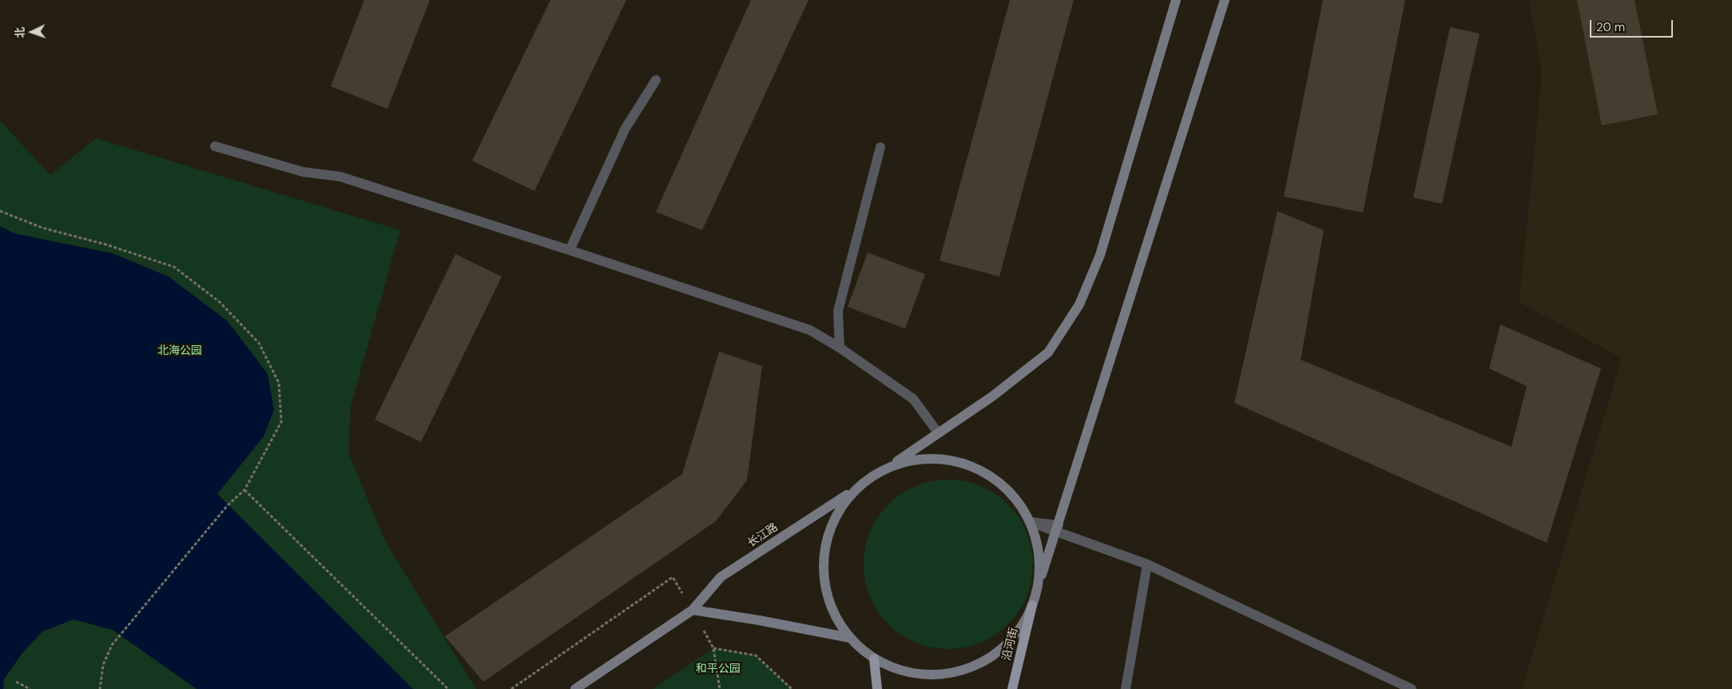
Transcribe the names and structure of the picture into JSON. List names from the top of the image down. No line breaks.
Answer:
{"streets":{"main road":["长江路","沿河街"]},"parks":["北海公园","和平公园"],"scale_bar":"20 m","north":"left"}
